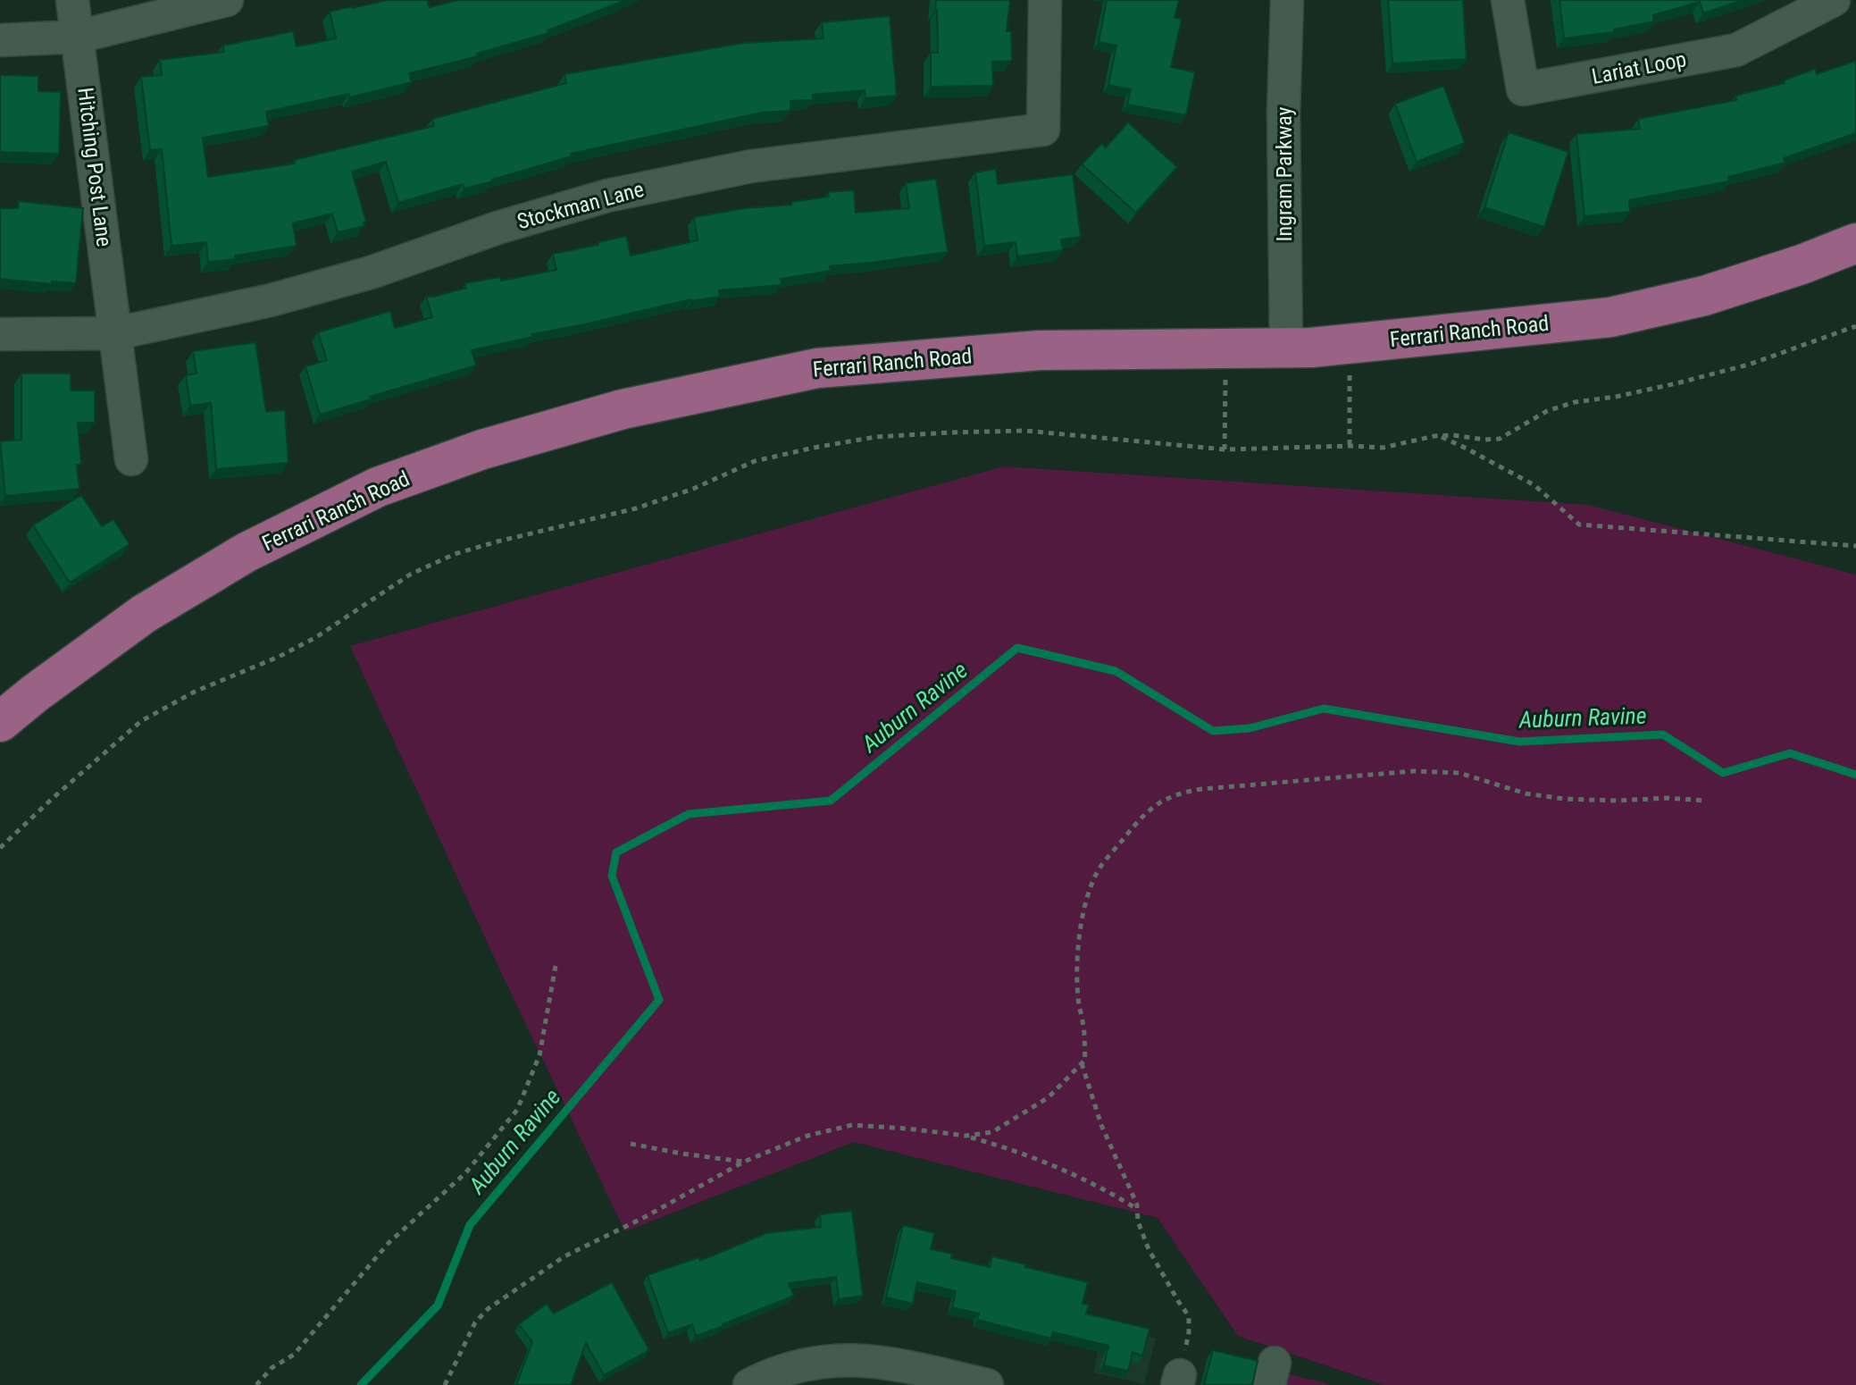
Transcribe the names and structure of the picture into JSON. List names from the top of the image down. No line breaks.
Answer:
{"streets":{"main road":["Ferrari Ranch Road"],"street":["Lariat Loop","Hitching Post Lane","Ingram Parkway","Stockman Lane"]},"crossings":[["Hitching Post Lane","Stockman Lane"],["Ingram Parkway","Ferrari Ranch Road"]],"water":["Auburn Ravine"]}
